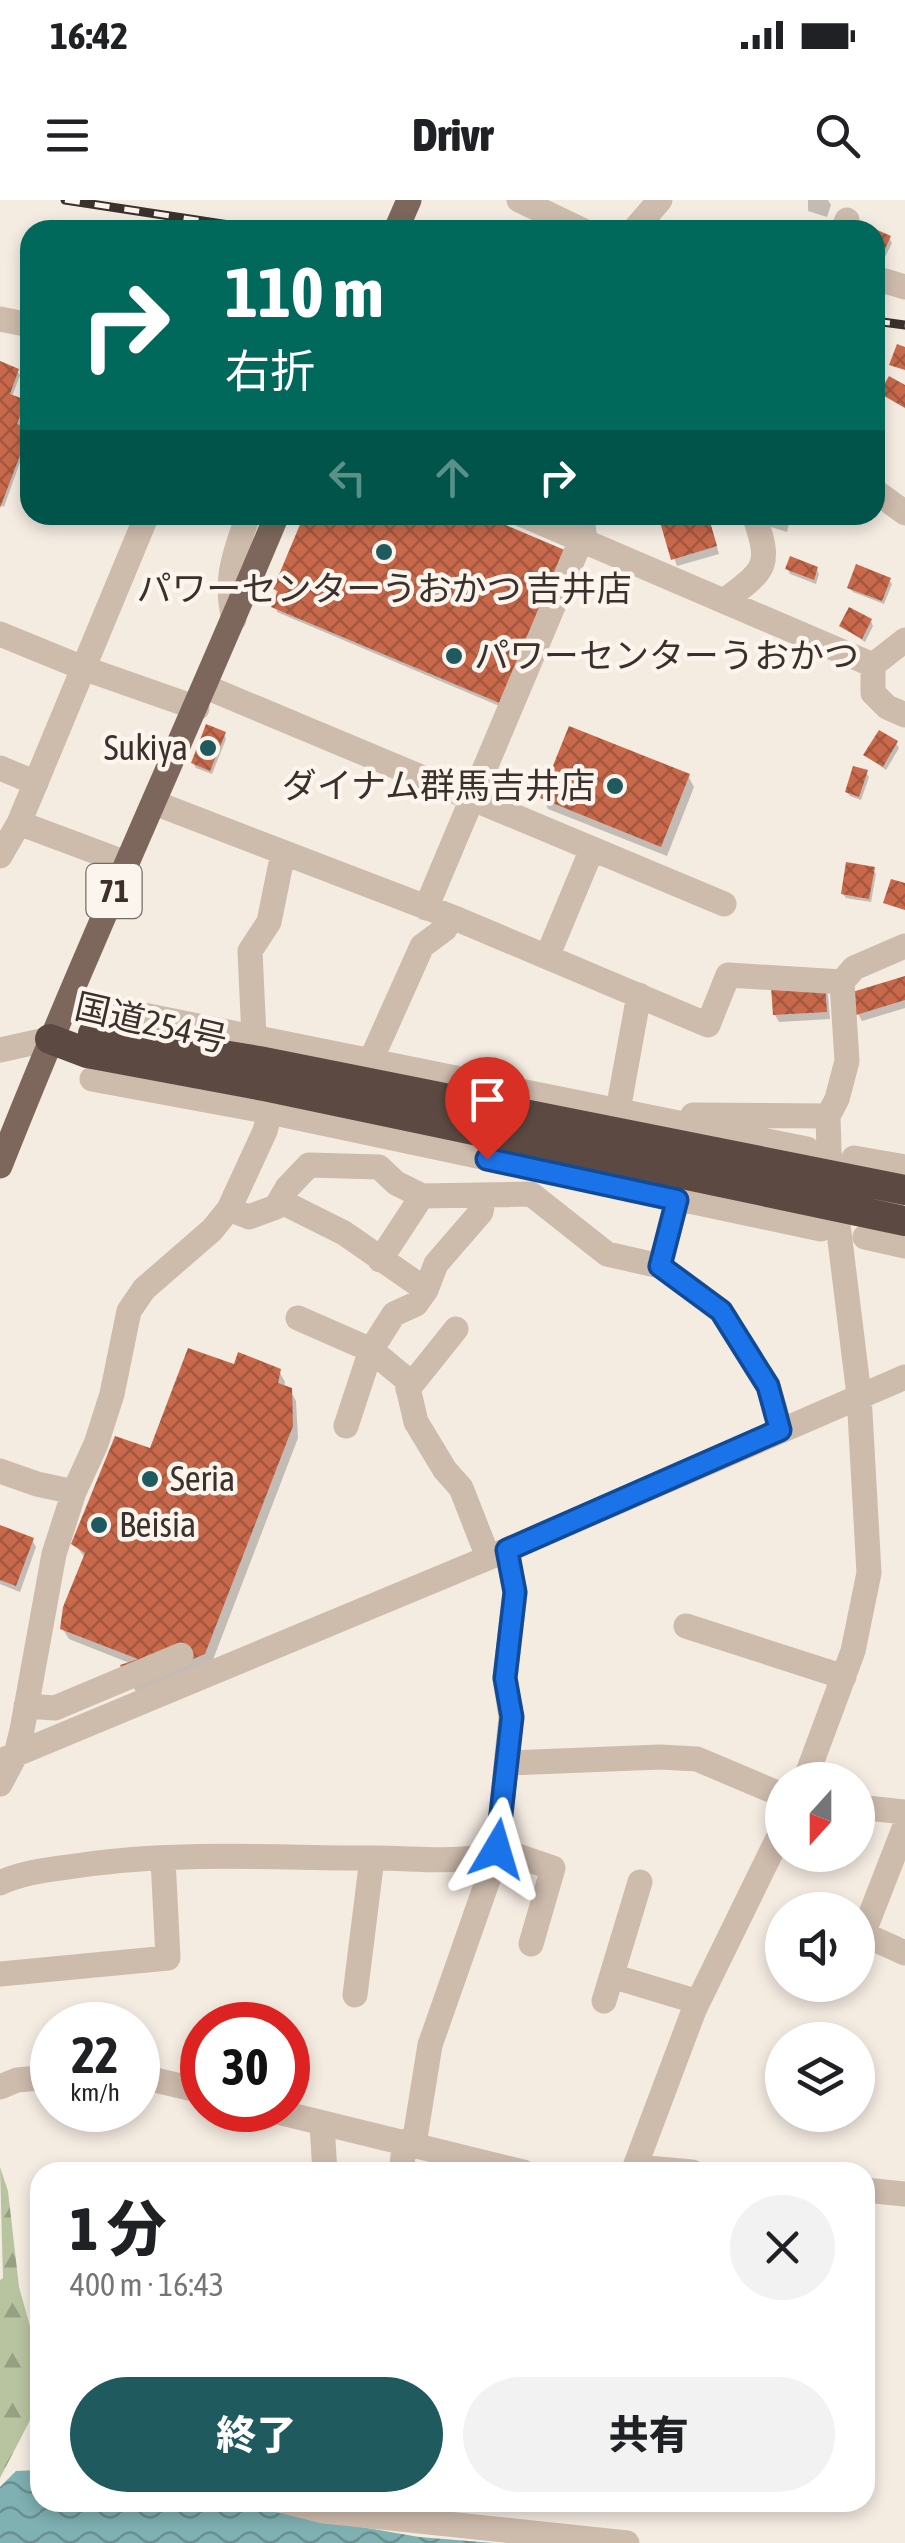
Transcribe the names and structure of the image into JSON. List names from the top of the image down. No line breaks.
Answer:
{"streets":{"highway":["国道254号"],"main road":["71"]},"crossings":[["71","国道254号"]],"places":["パワーセンターうおかつ 吉井店","パワーセンターうおかつ","Sukiya","ダイナム群馬吉井店","Seria","Beisia"],"north":"bottom","page":{"status":"16:42","header":"Drivr","turn":["110 m","右折"],"speed":"22 km/h","limit":"30","heading":["1 分","400 m · 16:43"],"buttons":["終了","共有"]}}
